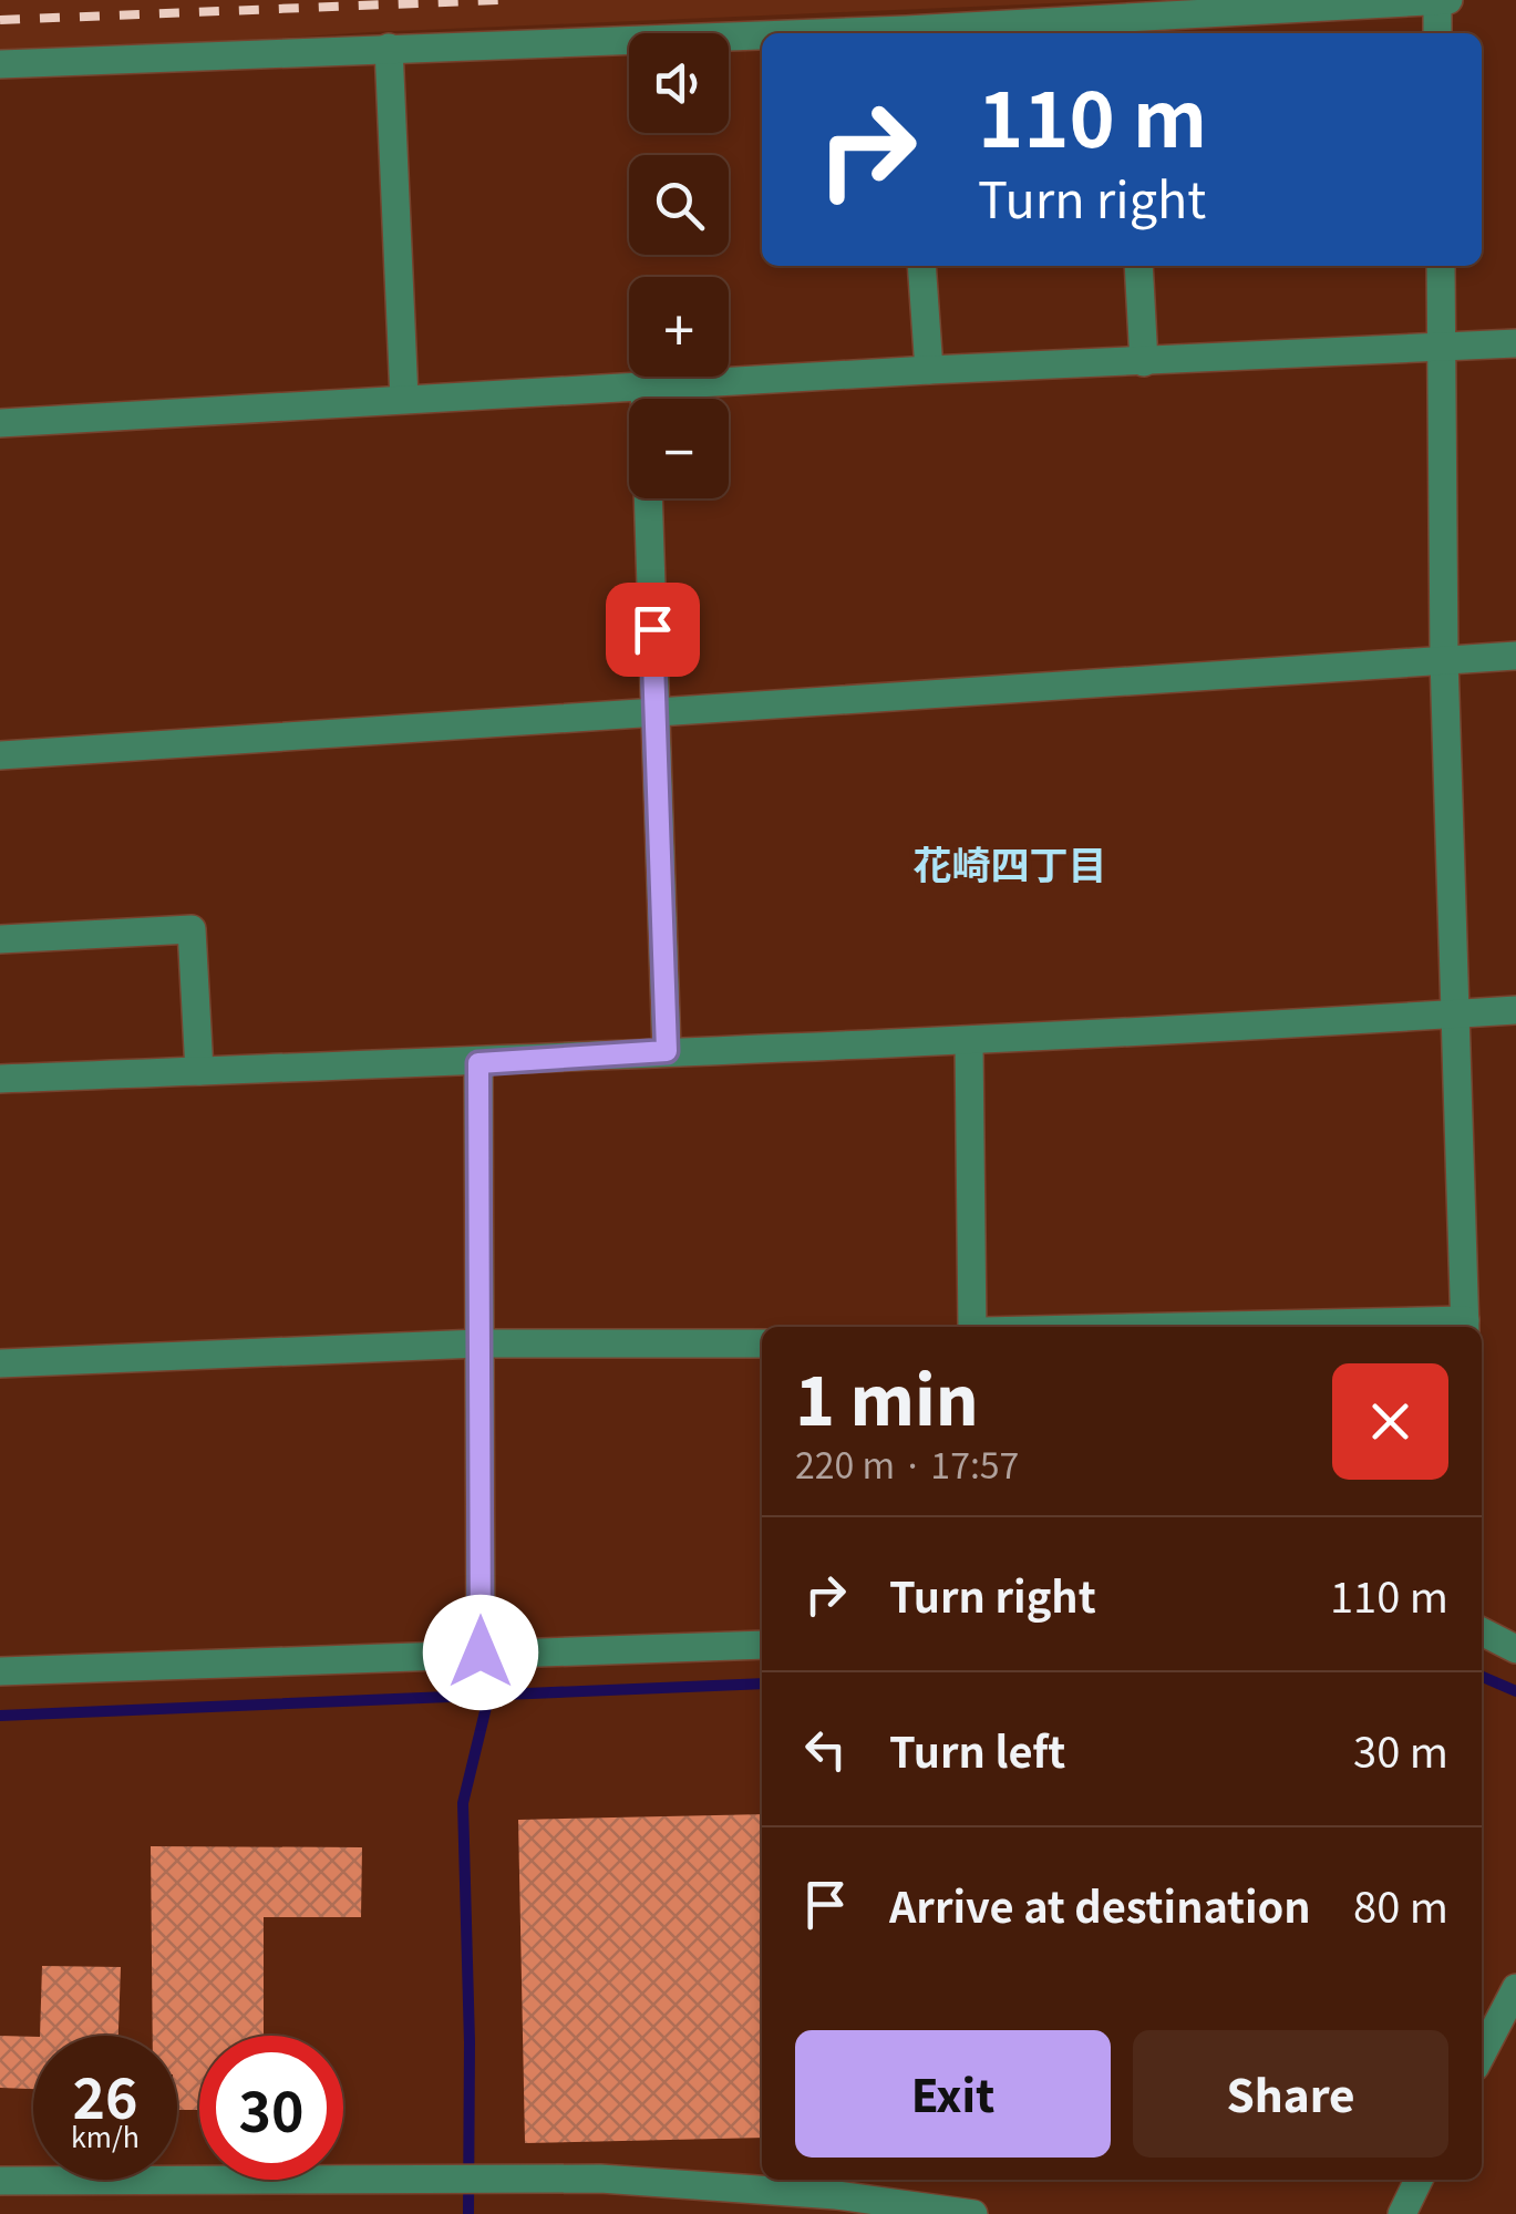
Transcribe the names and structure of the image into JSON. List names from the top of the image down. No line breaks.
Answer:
{"districts":["花崎四丁目"],"page":{"map_buttons":["+","−"],"turn":["110 m","Turn right"],"heading":["1 min","220 m · 17:57"],"list":[{"name":"Turn right","value":"110 m"},{"name":"Turn left","value":"30 m"},{"name":"Arrive at destination","value":"80 m"}],"buttons":["Exit","Share"],"speed":"26 km/h","limit":"30"}}
